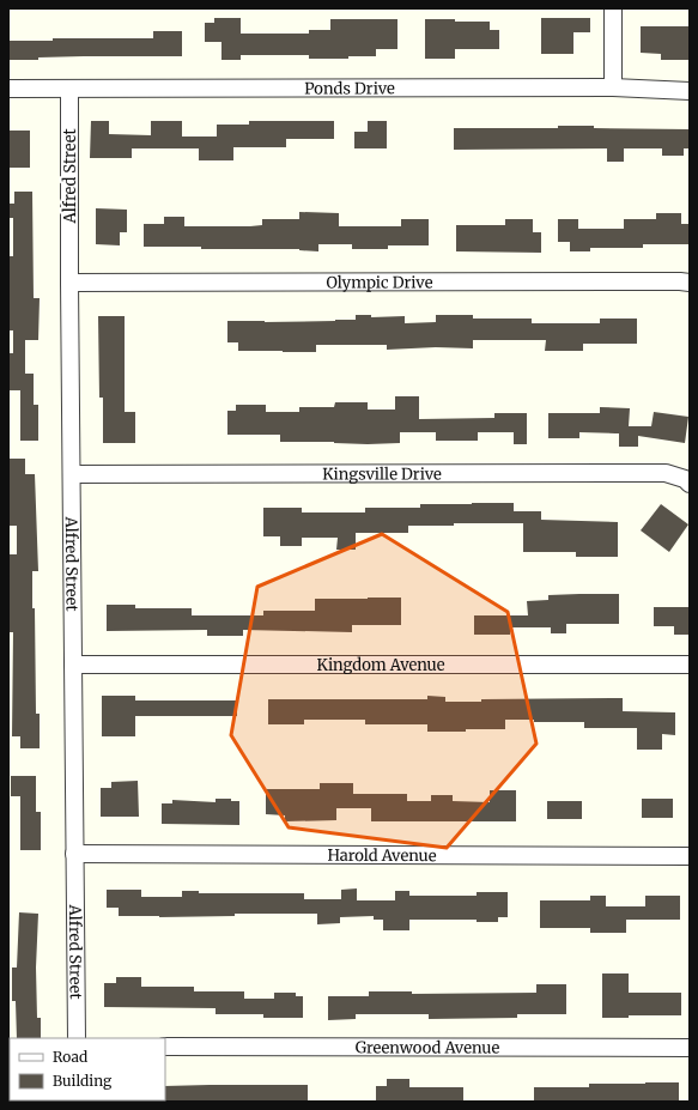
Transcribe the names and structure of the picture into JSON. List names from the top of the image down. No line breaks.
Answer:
{"streets":{"street":["Ponds Drive","Alfred Street","Olympic Drive","Kingsville Drive","Kingdom Avenue","Harold Avenue","Greenwood Avenue"]},"crossings":[["Ponds Drive","Alfred Street"],["Alfred Street","Olympic Drive"],["Alfred Street","Kingsville Drive"],["Alfred Street","Kingdom Avenue"],["Alfred Street","Harold Avenue"]],"legend":["Road","Building"]}
